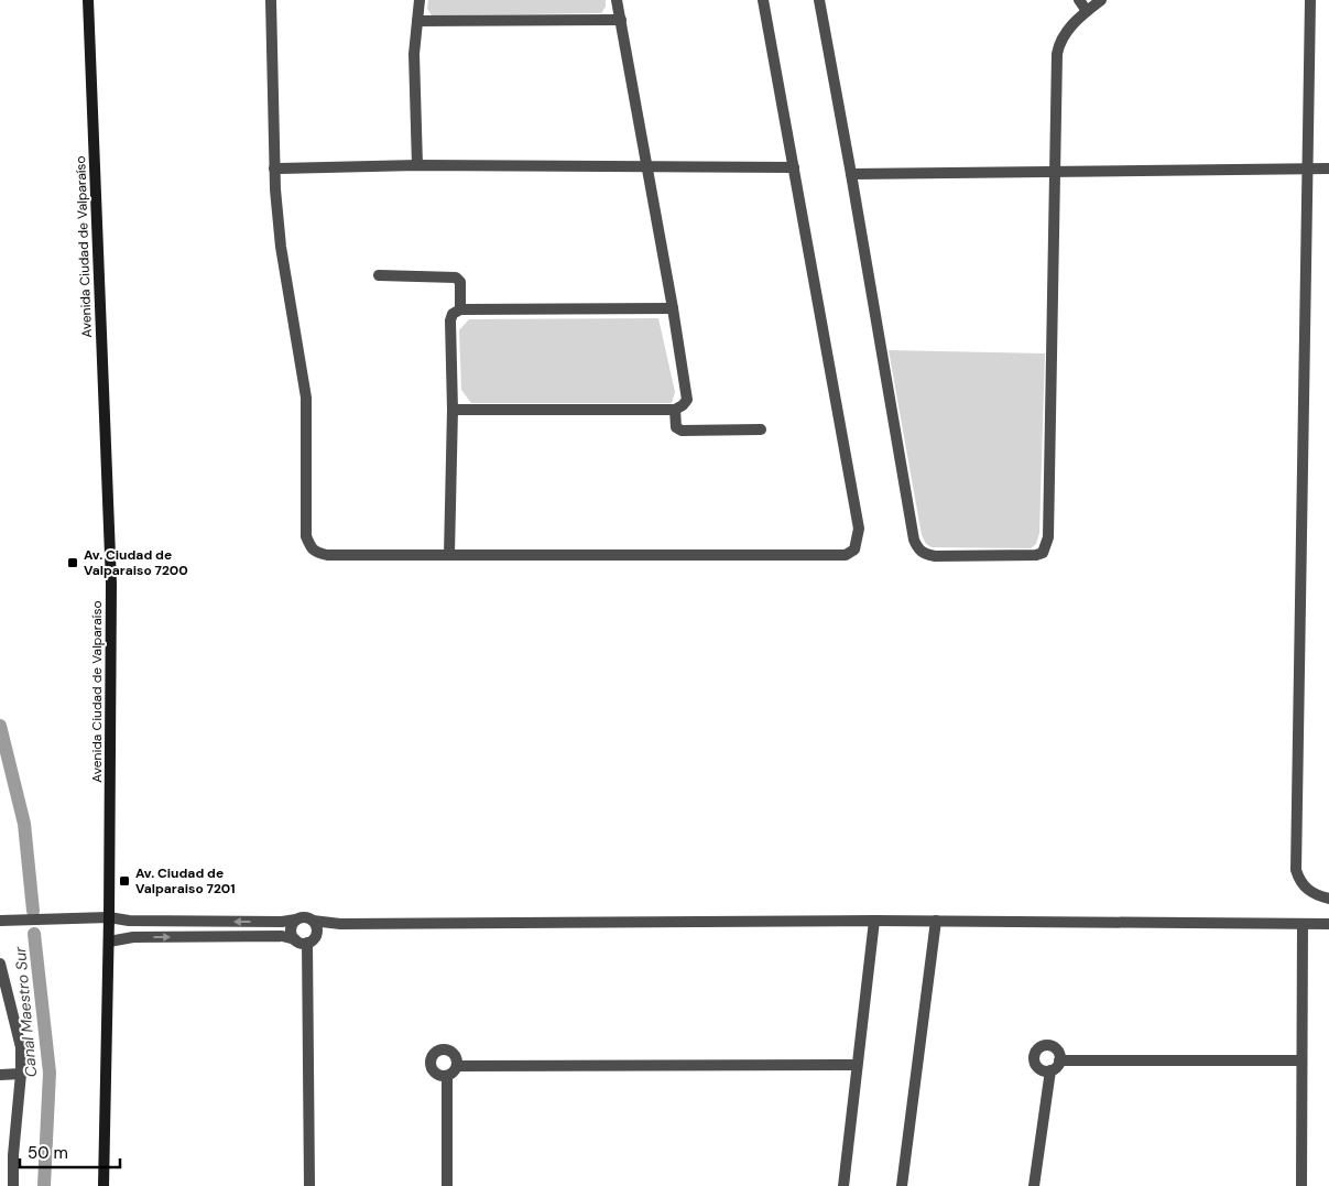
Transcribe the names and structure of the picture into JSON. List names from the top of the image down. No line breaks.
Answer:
{"streets":{"main road":["Avenida Ciudad de Valparaíso"]},"water":["Canal Maestro Sur"],"places":{"transit":["Av. Ciudad de Valparaiso 7200","Av. Ciudad de Valparaiso 7201"]},"scale_bar":"50 m"}
